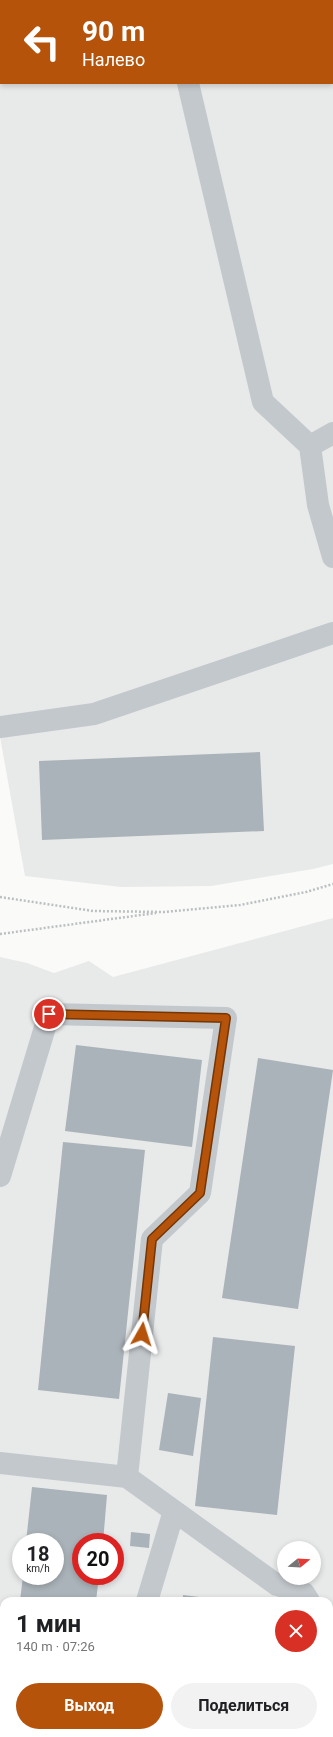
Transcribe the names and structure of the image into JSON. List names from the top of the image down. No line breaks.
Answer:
{"north":"right","page":{"turn":["90 m","Налево"],"speed":"18 km/h","limit":"20","heading":["1 мин","140 m · 07:26"],"buttons":["Выход","Поделиться"]}}
